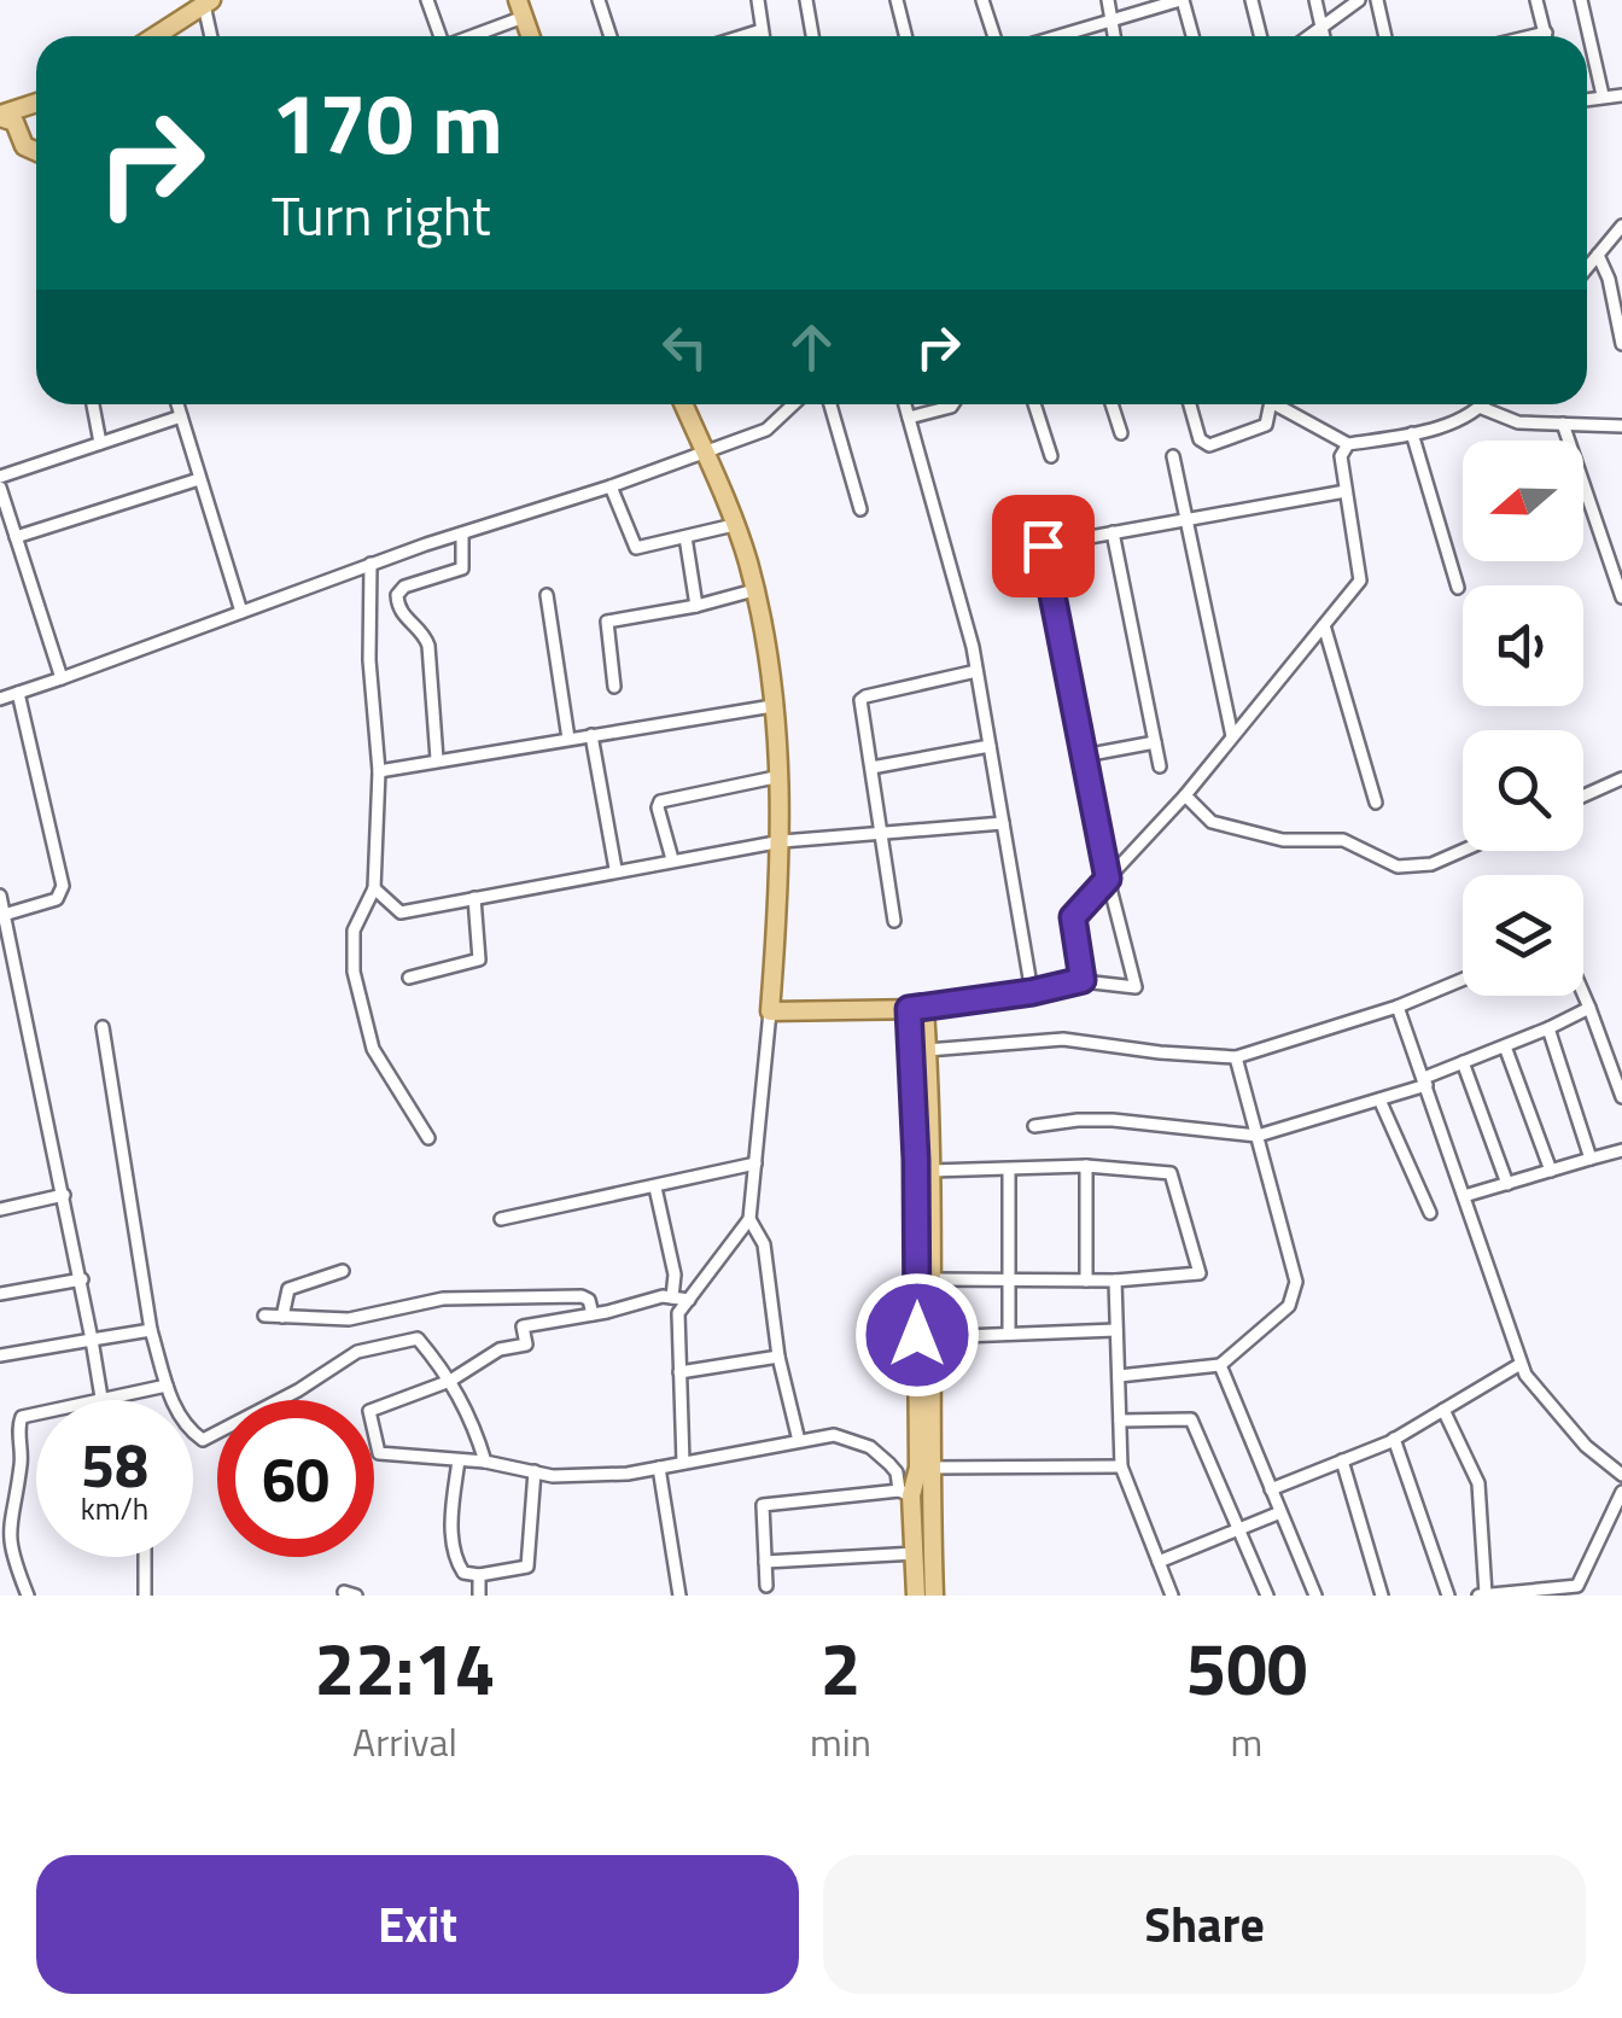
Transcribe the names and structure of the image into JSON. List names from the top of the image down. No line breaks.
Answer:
{"north":"left","page":{"turn":["170 m","Turn right"],"speed":"58 km/h","limit":"60","eta":["22:14","Arrival","2","min","500","m"],"buttons":["Exit","Share"]}}
